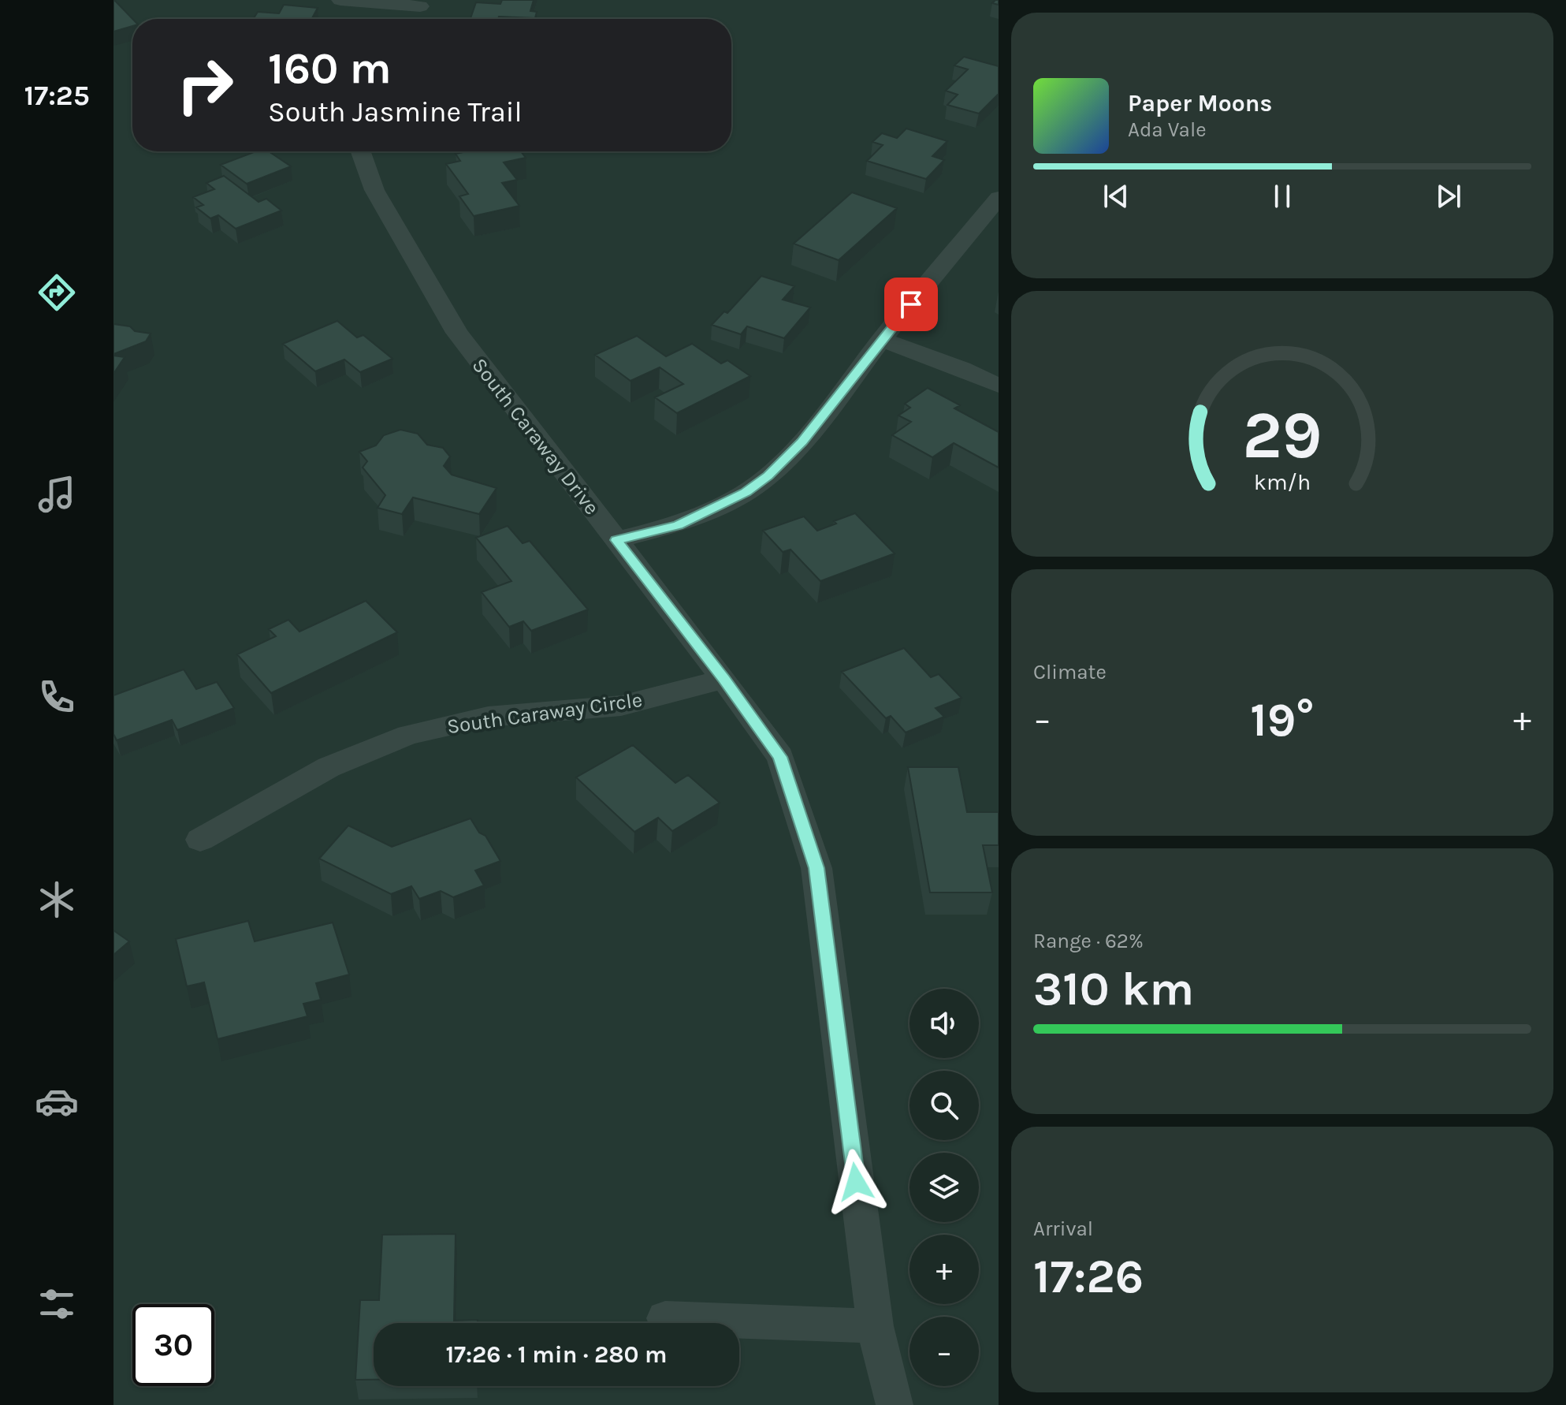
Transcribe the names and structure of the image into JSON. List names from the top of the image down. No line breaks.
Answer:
{"streets":{"street":["South Caraway Drive","South Caraway Circle"]},"crossings":[["South Caraway Drive","South Caraway Circle"]],"page":{"tabs":"17:25","turn":["160 m","South Jasmine Trail"],"song":["Paper Moons","Ada Vale"],"tile":["Climate",["Range · 62%","310 km"],["Arrival","17:26"]],"heat":["−","19°","+"],"map_buttons":["+","−"],"limit":"30","trip":"17:26 · 1 min · 280 m","gauge":["29","km/h"]}}
